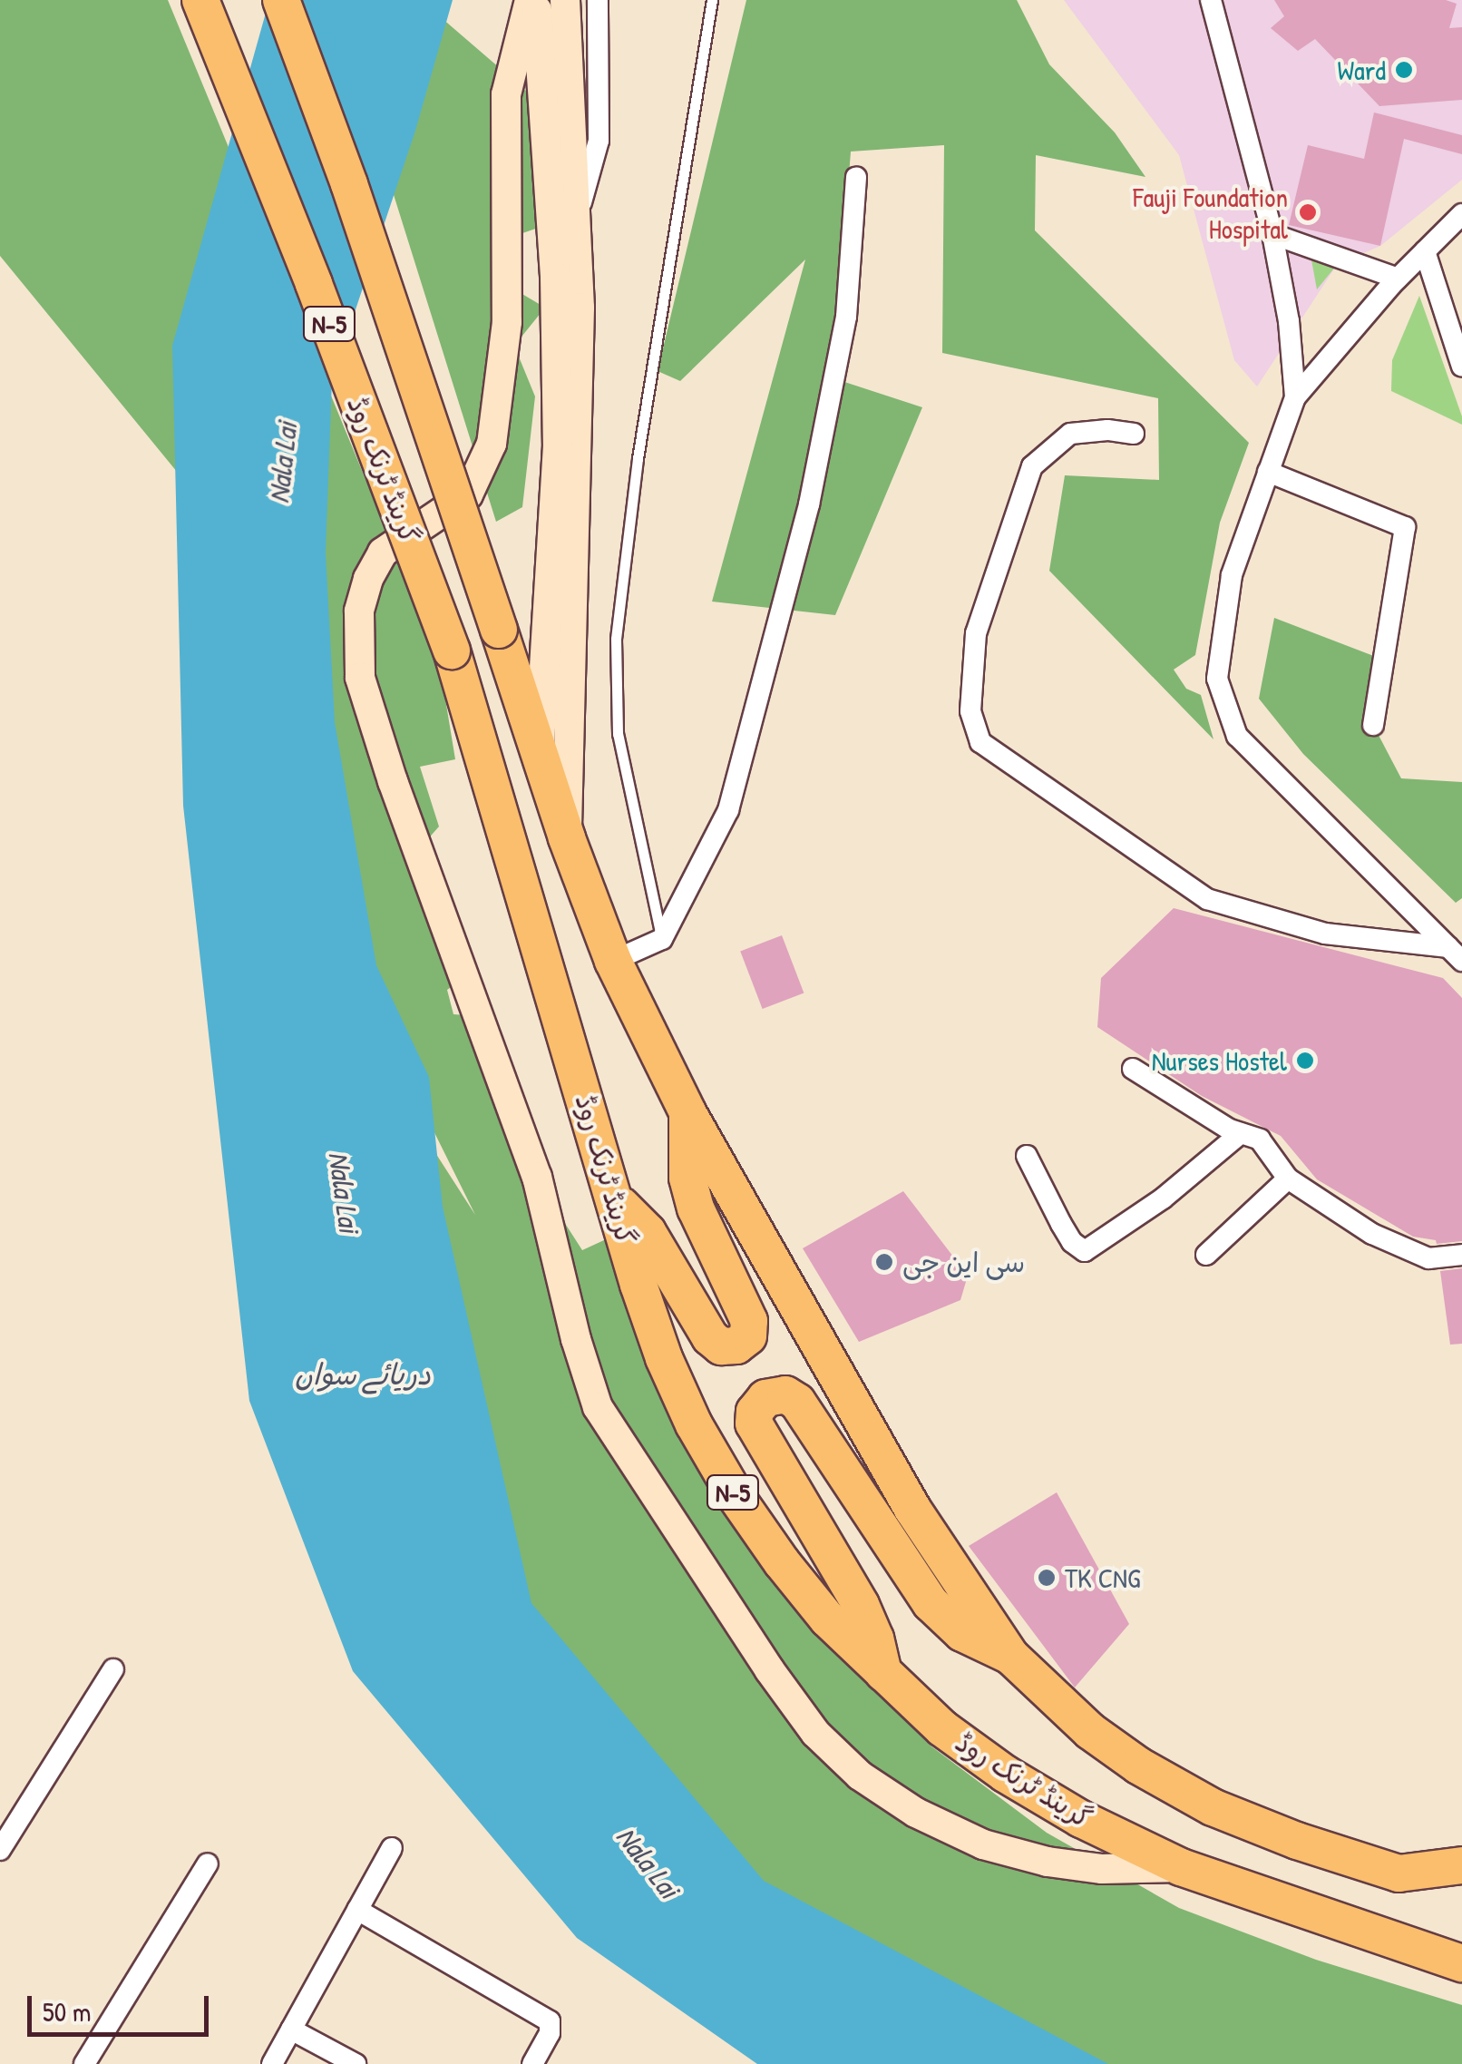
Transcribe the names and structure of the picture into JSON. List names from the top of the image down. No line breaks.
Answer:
{"streets":{"highway":["N-5","گرینڈ ٹرنک روڈ"]},"water":["Nala Lai","دریائے سواں"],"places":["Ward","Fauji Foundation Hospital","Nurses Hostel","سی این جی","TK CNG"],"scale_bar":"50 m"}
